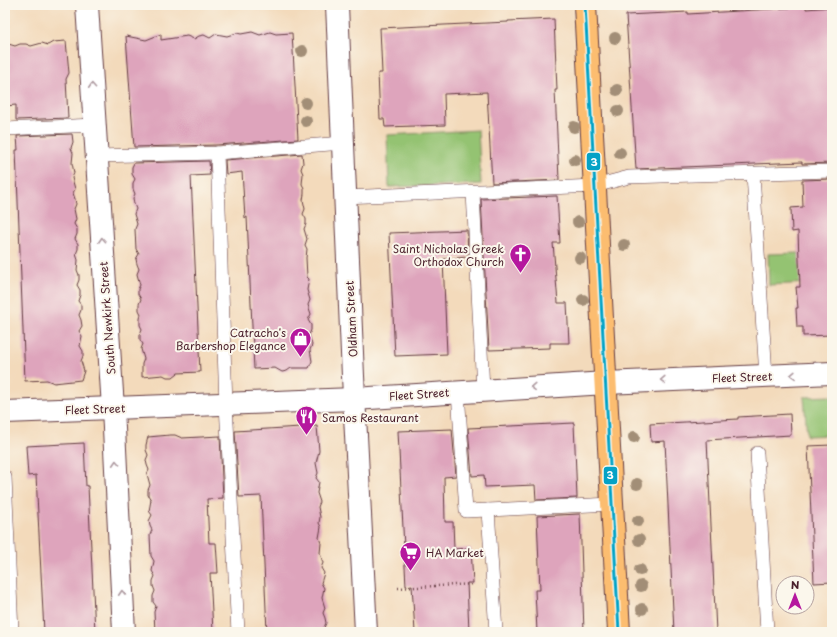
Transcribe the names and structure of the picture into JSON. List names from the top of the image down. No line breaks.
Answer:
{"streets":{"street":["South Newkirk Street","Oldham Street","Fleet Street"]},"crossings":[["South Newkirk Street","Fleet Street"],["Oldham Street","Fleet Street"]],"one_way":["South Newkirk Street","Fleet Street"],"places":{"church":["Saint Nicholas Greek Orthodox Church"],"shop":["Catracho's Barbershop Elegance"],"restaurant":["Samos Restaurant"],"supermarket":["HA Market"]},"lines":["transit line 3"],"north":"top"}
